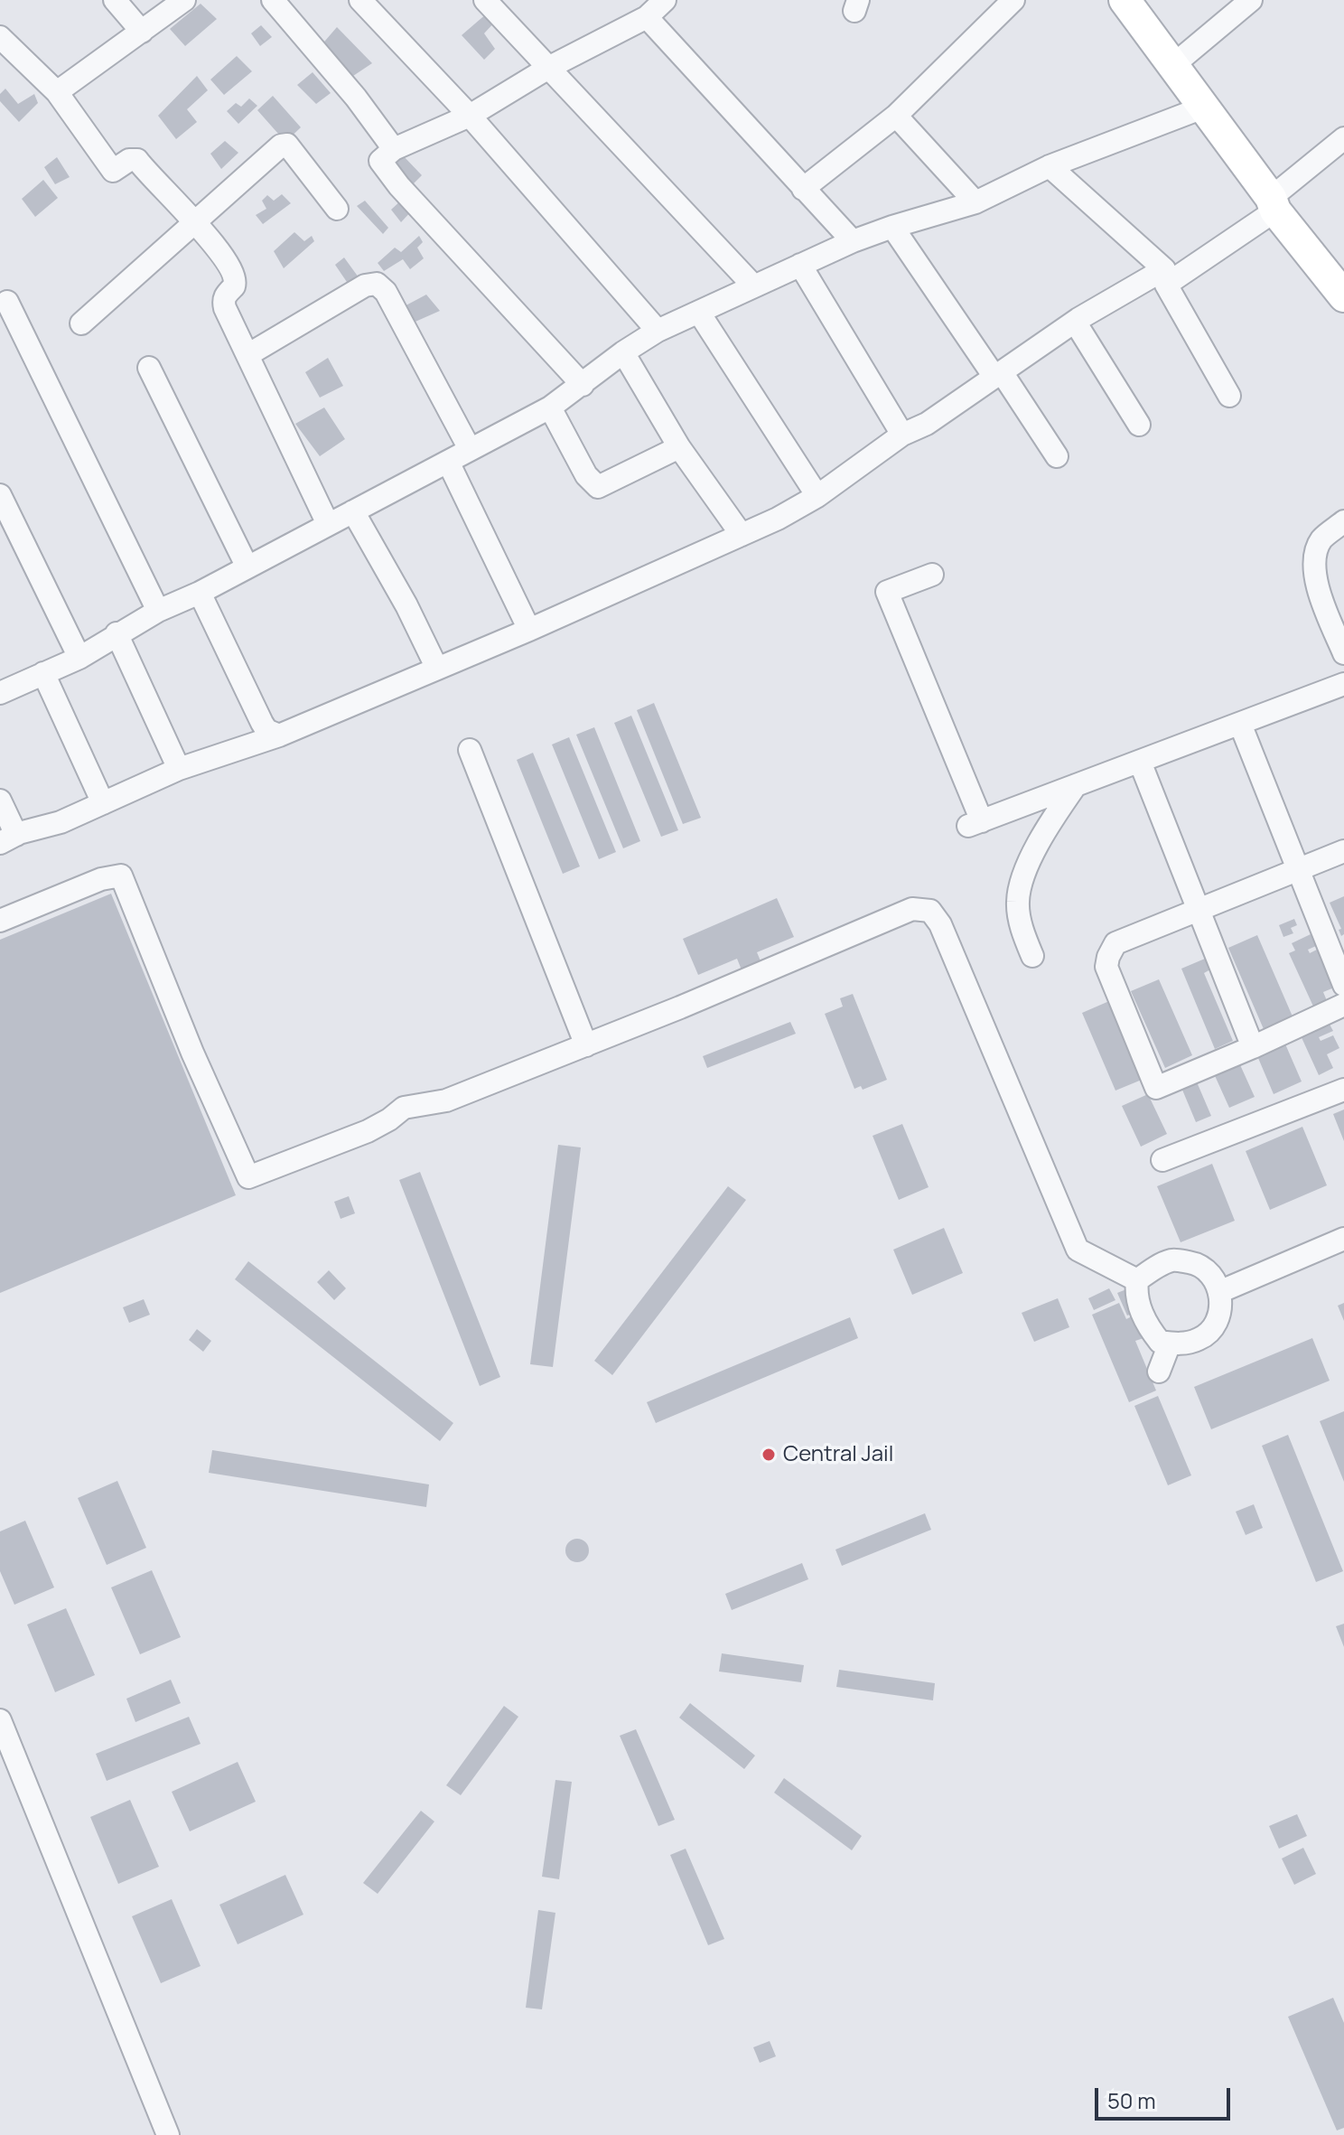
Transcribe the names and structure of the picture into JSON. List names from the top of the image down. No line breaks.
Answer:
{"places":["Central Jail"],"scale_bar":"50 m"}
